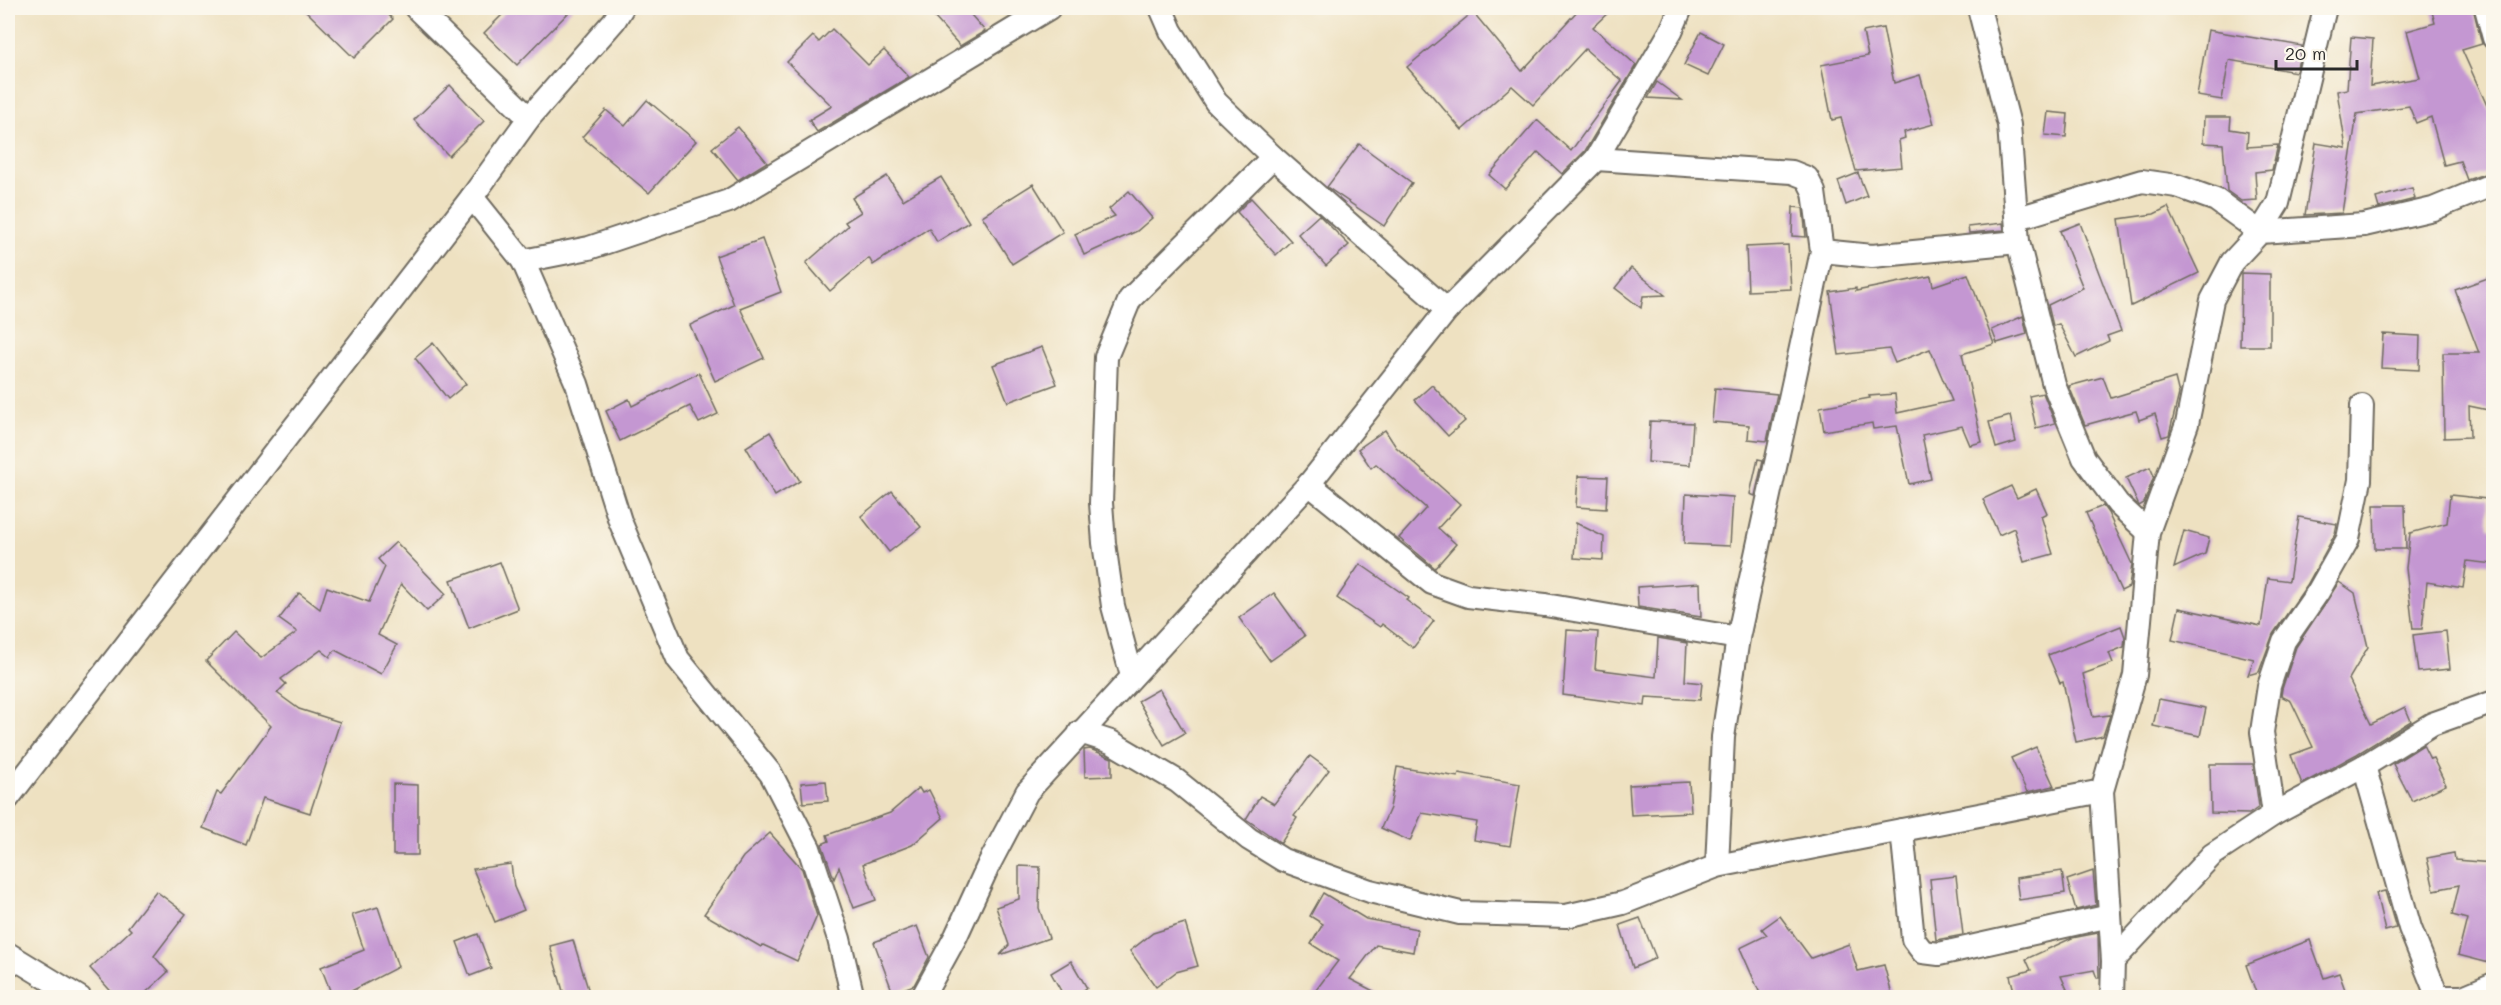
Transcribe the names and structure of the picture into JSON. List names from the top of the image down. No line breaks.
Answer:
{"scale_bar":"20 m"}
